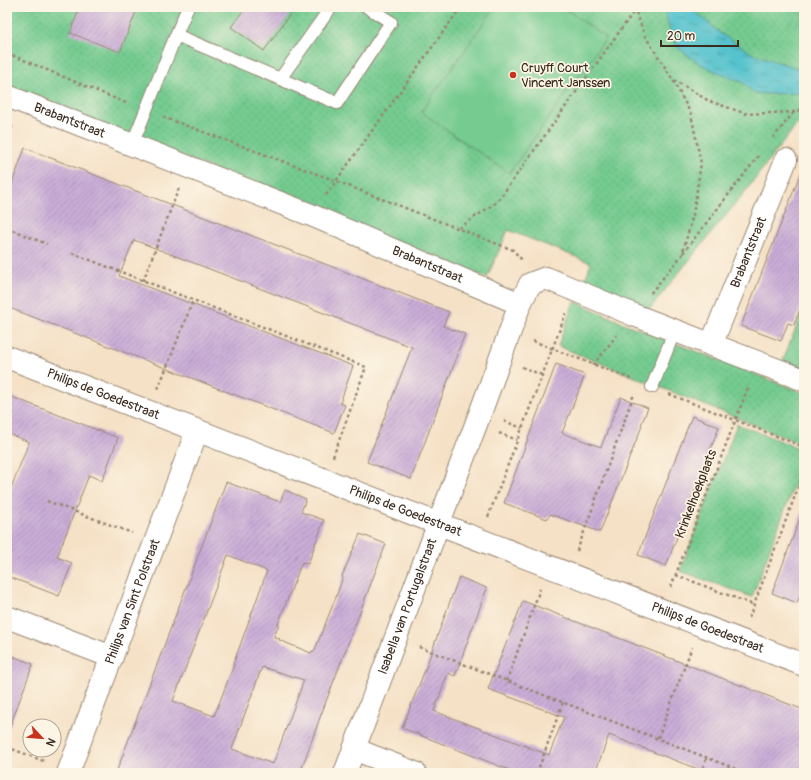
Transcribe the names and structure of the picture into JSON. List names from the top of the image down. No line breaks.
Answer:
{"streets":{"street":["Brabantstraat","Philips de Goedestraat","Philips van Sint Polstraat","Isabella van Portugalstraat"],"path":["Krinkelhoekplaats"]},"crossings":[["Brabantstraat","Isabella van Portugalstraat"],["Philips de Goedestraat","Krinkelhoekplaats"],["Philips de Goedestraat","Philips van Sint Polstraat"],["Philips de Goedestraat","Isabella van Portugalstraat"]],"places":["Cruyff Court Vincent Janssen"],"scale_bar":"20 m","north":"bottom right"}
